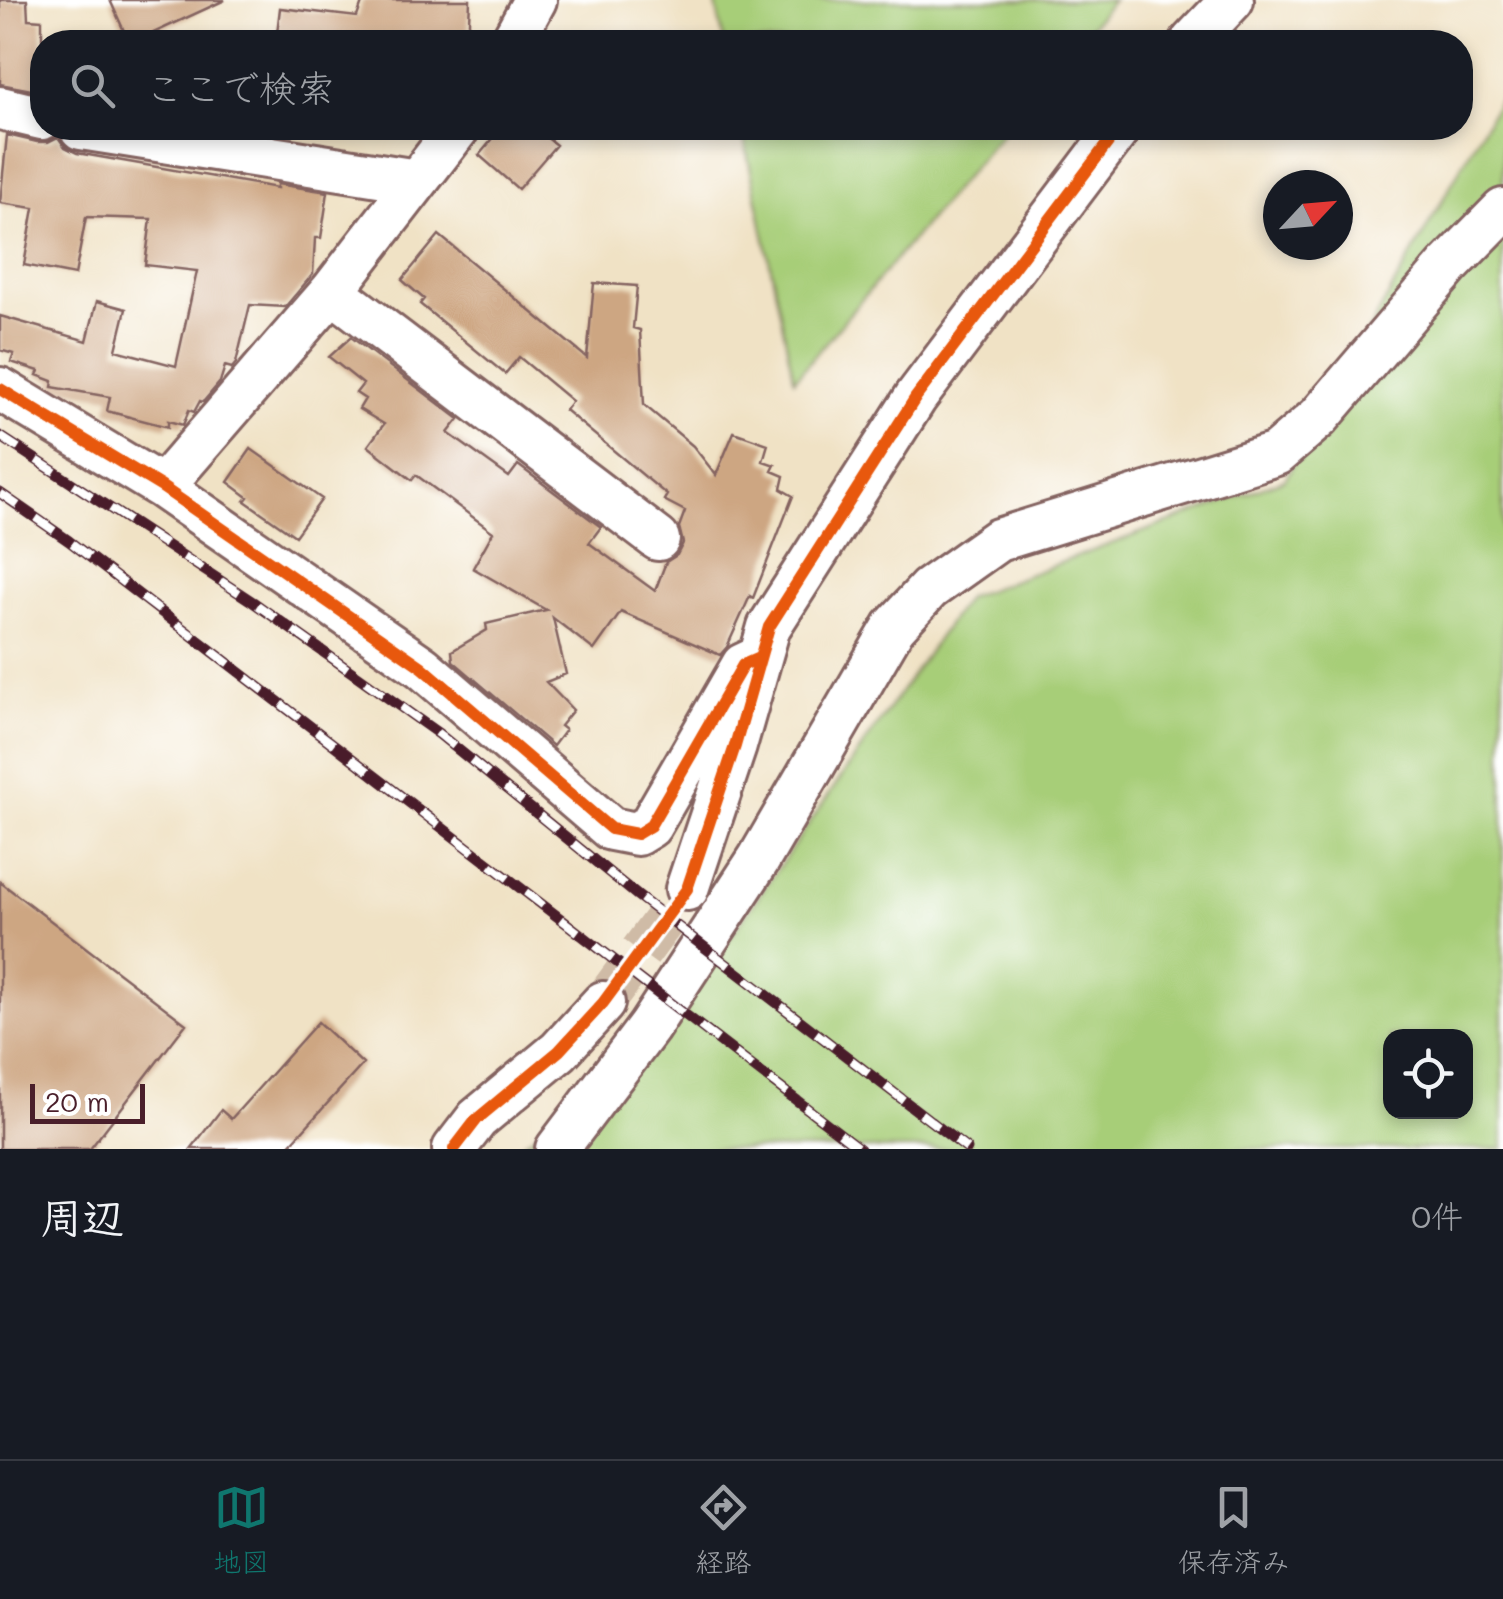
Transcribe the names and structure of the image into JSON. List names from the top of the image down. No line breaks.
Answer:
{"scale_bar":"20 m","north":"top right","page":{"search":"ここで検索","scale":"20 m","heading":["周辺","0件"],"nav":["地図","経路","保存済み"]}}
